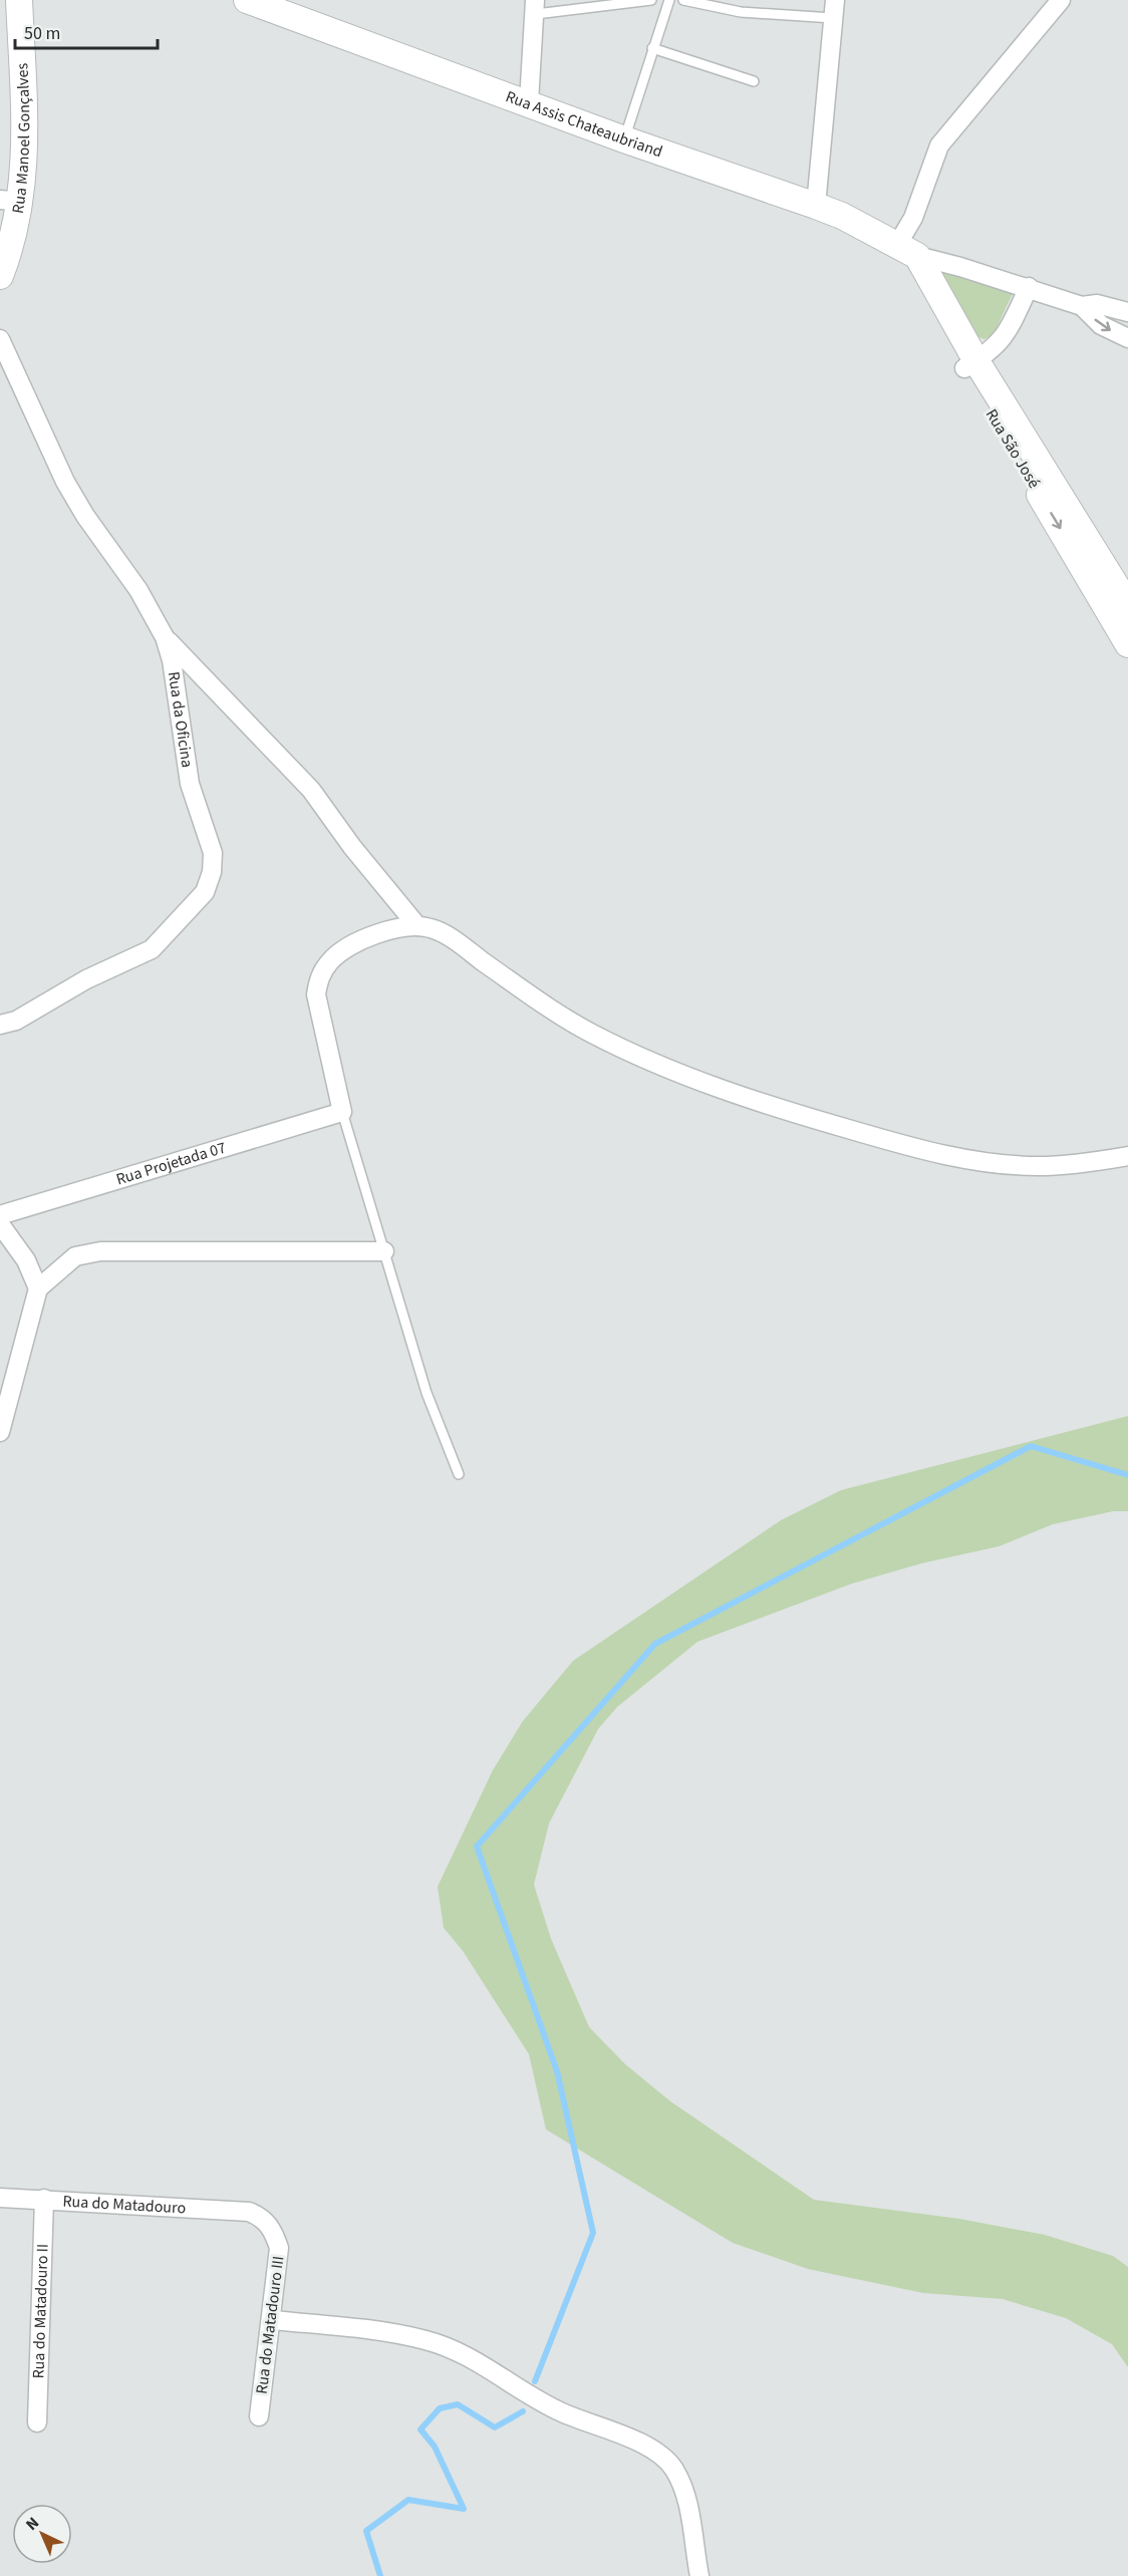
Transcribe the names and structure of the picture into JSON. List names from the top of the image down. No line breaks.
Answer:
{"streets":{"street":["Rua Assis Chateaubriand","Rua Manoel Gonçalves","Rua São José","Rua da Oficina","Rua Projetada 07","Rua do Matadouro","Rua do Matadouro II","Rua do Matadouro III"]},"crossings":[["Rua Assis Chateaubriand","Rua São José"],["Rua do Matadouro","Rua do Matadouro II"],["Rua do Matadouro","Rua do Matadouro III"]],"scale_bar":"50 m","north":"top left"}
